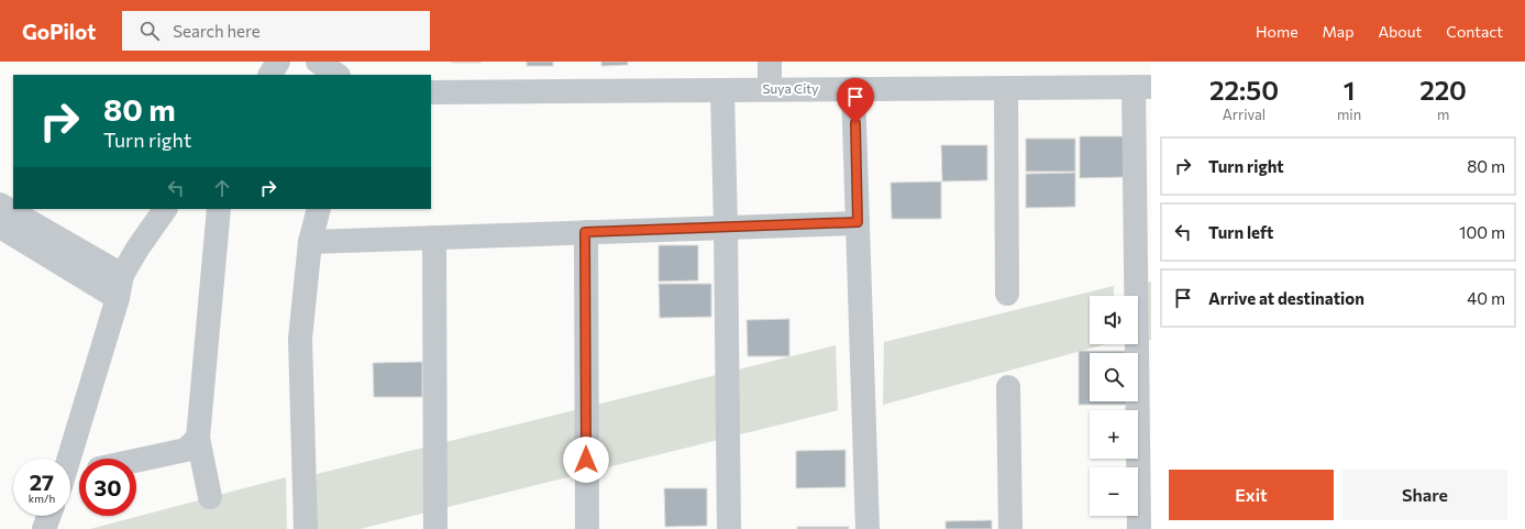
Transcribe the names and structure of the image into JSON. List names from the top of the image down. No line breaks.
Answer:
{"streets":{"street":["Suya City"]},"page":{"header":"GoPilot","search":"Search here","nav":["Home","Map","About","Contact"],"eta":["22:50","Arrival","1","min","220","m"],"turn":["80 m","Turn right"],"list":[{"name":"Turn right","value":"80 m"},{"name":"Turn left","value":"100 m"},{"name":"Arrive at destination","value":"40 m"}],"map_buttons":["+","−"],"speed":"27 km/h","limit":"30","buttons":["Exit","Share"]}}
